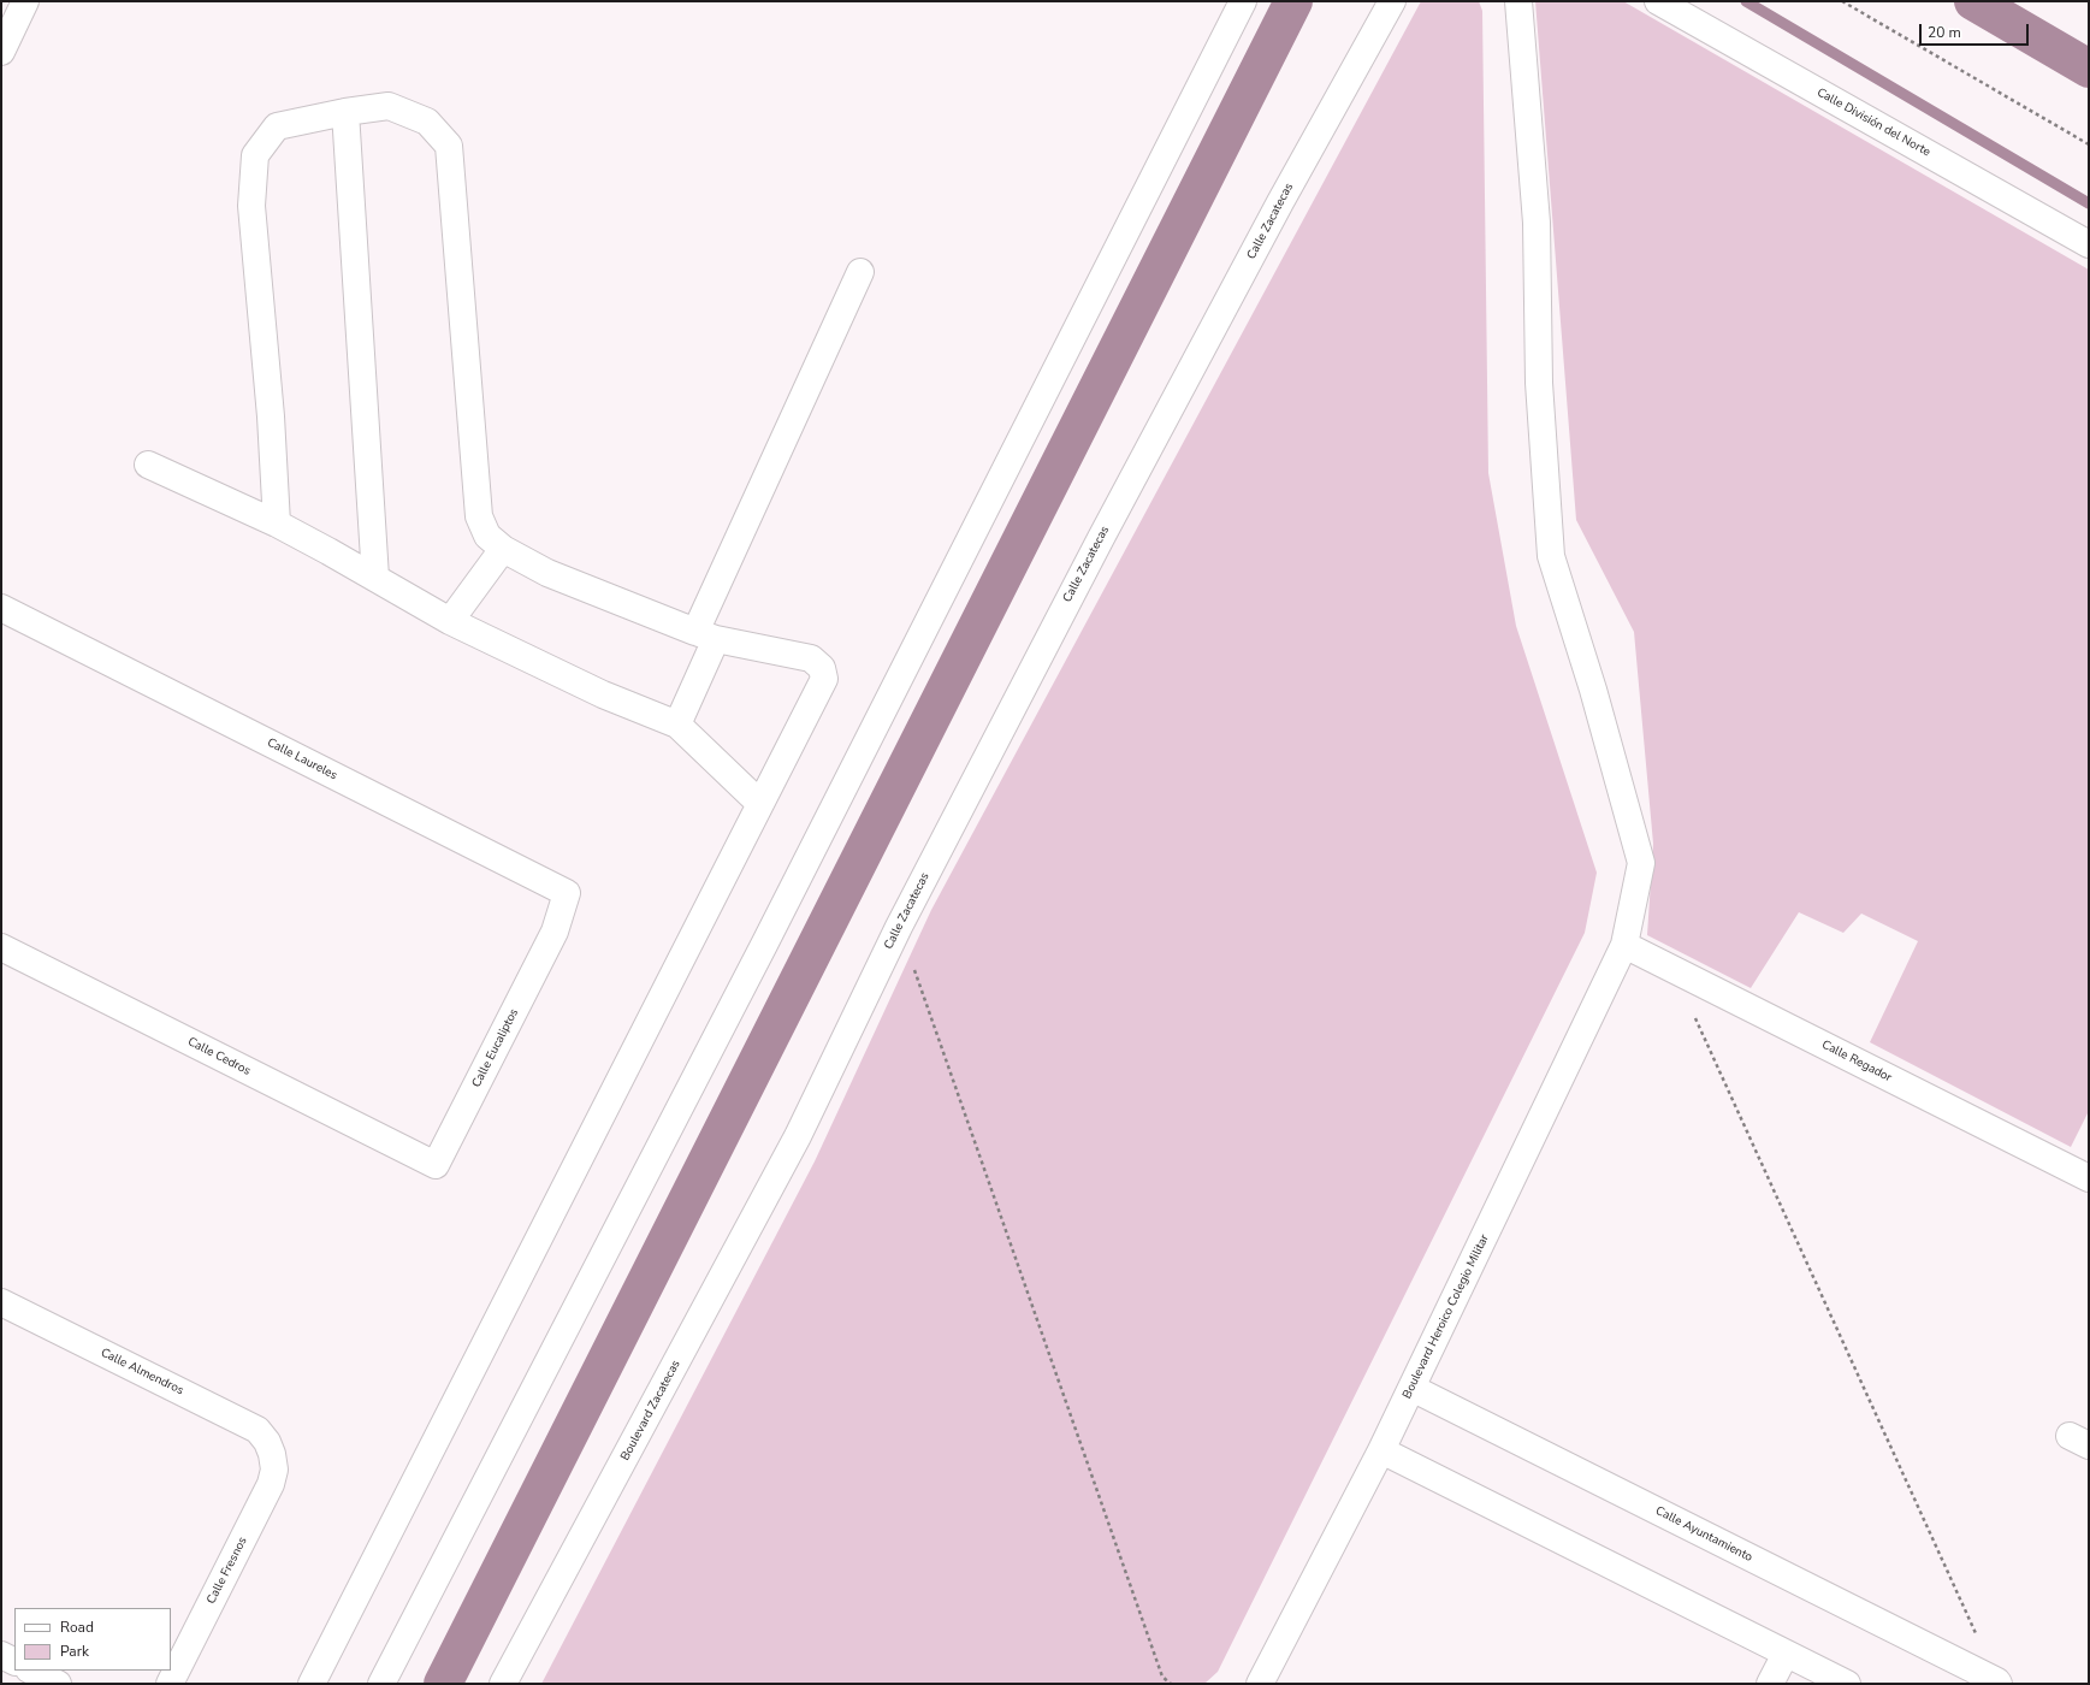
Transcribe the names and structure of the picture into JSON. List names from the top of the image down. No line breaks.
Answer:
{"streets":{"street":["Calle División del Norte","Calle Zacatecas","Calle Laureles","Calle Eucaliptos","Calle Cedros","Calle Regador","Boulevard Heroico Colegio Militar","Calle Almendros","Boulevard Zacatecas","Calle Ayuntamiento","Calle Fresnos"]},"crossings":[["Calle Zacatecas","Boulevard Zacatecas"],["Calle Laureles","Calle Eucaliptos"],["Calle Eucaliptos","Calle Cedros"],["Calle Regador","Boulevard Heroico Colegio Militar"],["Boulevard Heroico Colegio Militar","Calle Ayuntamiento"],["Calle Almendros","Calle Fresnos"]],"legend":["Road","Park"],"scale_bar":"20 m"}
